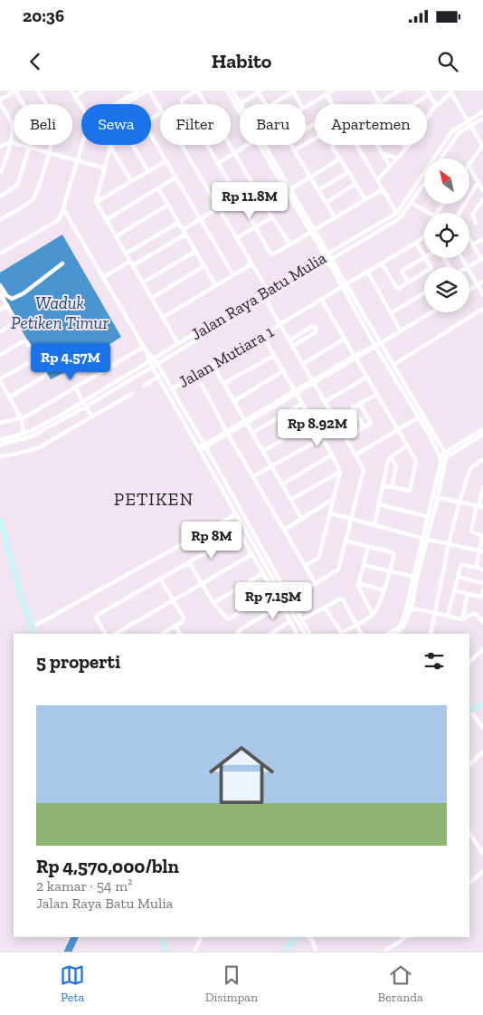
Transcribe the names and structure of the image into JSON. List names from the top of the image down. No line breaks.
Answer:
{"streets":{"street":["Jalan Raya Batu Mulia","Jalan Mutiara 1"]},"districts":["PETIKEN"],"water":["Waduk Petiken Timur"],"north":"top left","page":{"status":"20:36","header":"Habito","chip":["Beli","Sewa","Filter","Baru","Apartemen"],"price":["Rp 11.8M","Rp 4.57M","Rp 8.92M","Rp 8M","Rp 7.15M"],"heading":"5 properti","list":[{"name":"Rp 4,570,000/bln","note":"2 kamar · 54 m² · Jalan Raya Batu Mulia"}],"tabs":["Peta","Disimpan","Beranda"]}}
